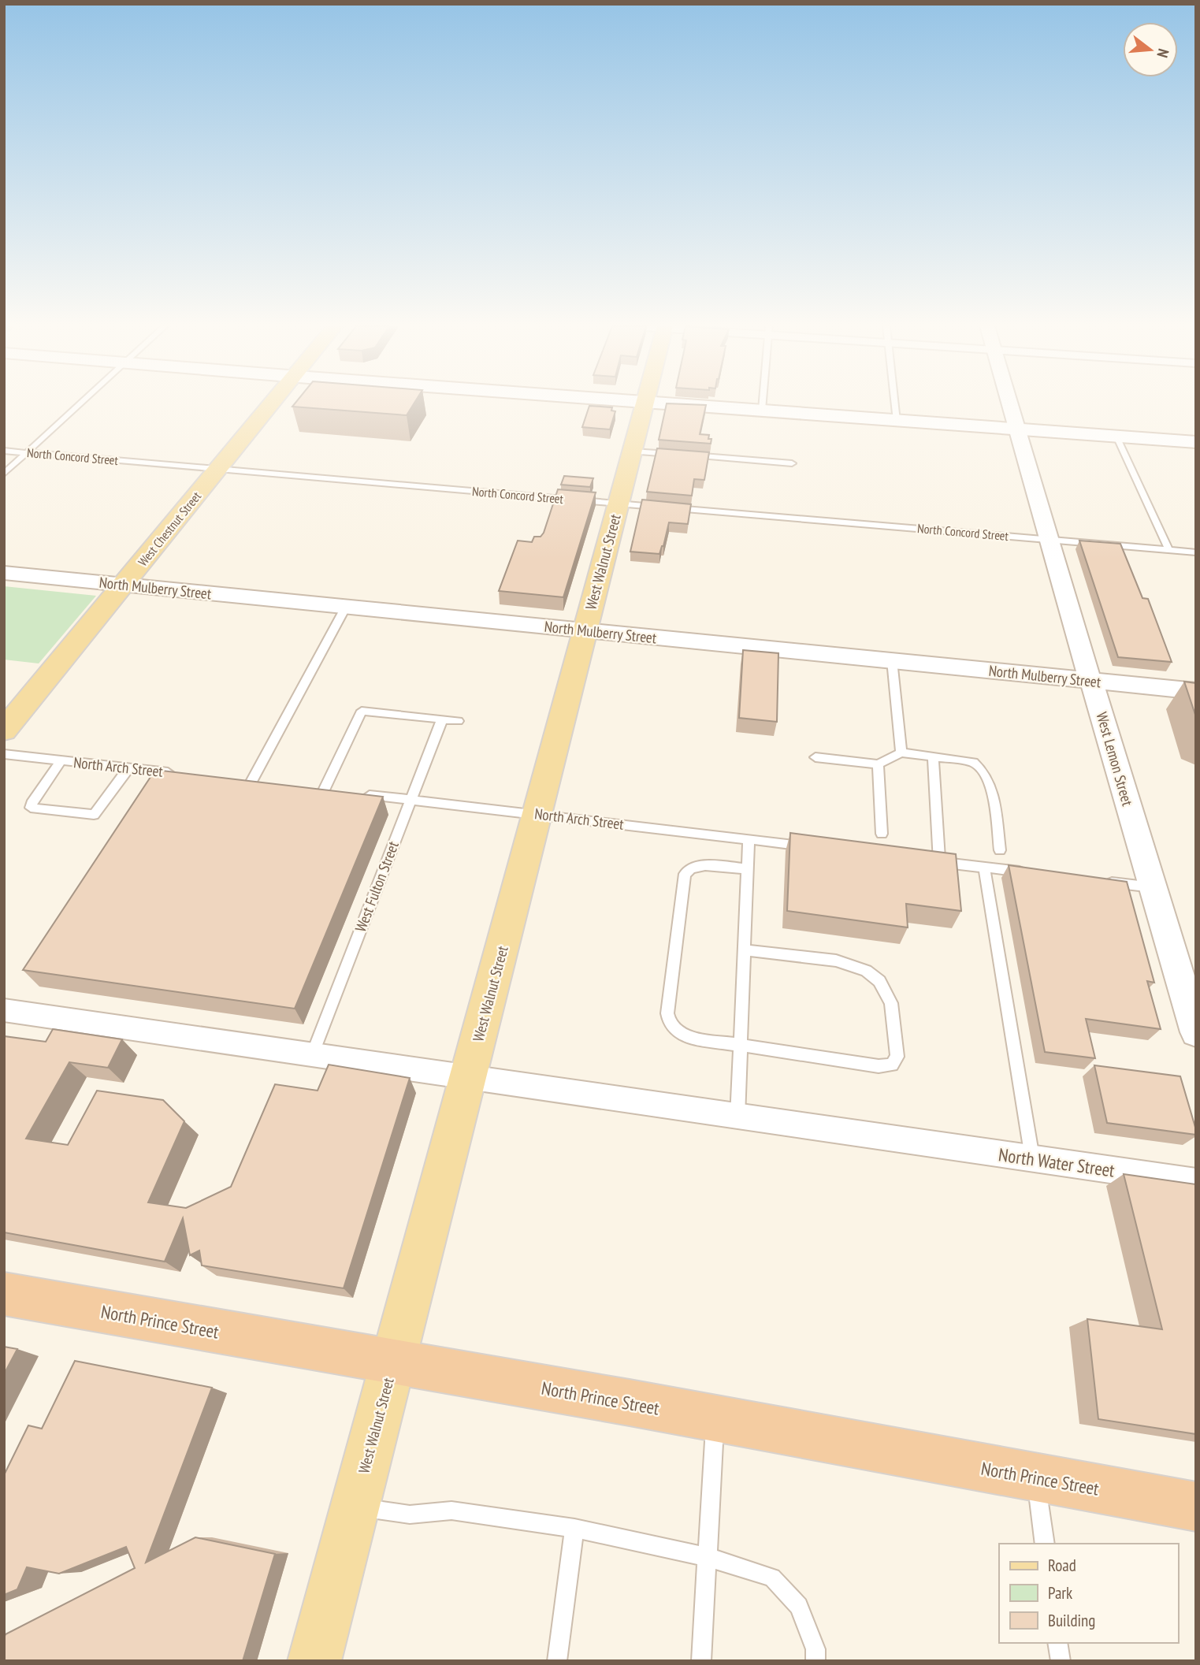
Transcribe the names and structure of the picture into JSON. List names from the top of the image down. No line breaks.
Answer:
{"streets":{"highway":["North Prince Street"],"main road":["West Chestnut Street","West Walnut Street"],"street":["North Mulberry Street","West Lemon Street","North Water Street"],"lane":["North Concord Street","North Arch Street","West Fulton Street"]},"crossings":[["North Concord Street","West Chestnut Street"],["North Concord Street","West Walnut Street"],["North Concord Street","West Lemon Street"],["West Chestnut Street","North Mulberry Street"],["West Walnut Street","North Mulberry Street"],["West Walnut Street","North Arch Street"],["West Walnut Street","North Prince Street"],["North Mulberry Street","West Lemon Street"],["North Arch Street","West Fulton Street"]],"legend":["Road","Park","Building"],"north":"right"}
